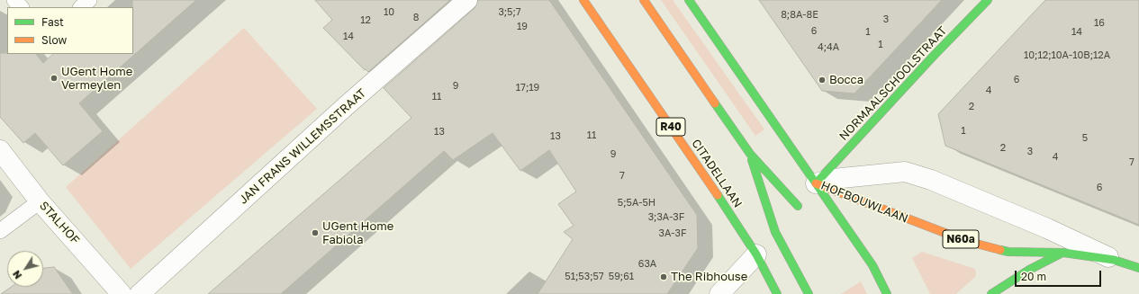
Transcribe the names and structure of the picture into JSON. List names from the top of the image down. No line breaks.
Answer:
{"streets":{"main road":["NORMAALSCHOOLSTRAAT","R40","CITADELLAAN","HOFBOUWLAAN","N60a"],"street":["JAN FRANS WILLEMSSTRAAT","STALHOF"]},"crossings":[["NORMAALSCHOOLSTRAAT","HOFBOUWLAAN"],["R40","CITADELLAAN"]],"places":["UGent Home Vermeylen","Bocca","UGent Home Fabiola","The Ribhouse"],"house_numbers":["10","3;5;7","8;8A-8E","8","3","12","16","19","6","1","14","14","1","4;4A","10;12;10A-10B;12A","6","9","17;19","4","11","2","1","13","11","13","5","2","3","9","4","7","7","6","5;5A-5H","3;3A-3F","3A-3F","63A","51;53;57","59;61"],"legend":["Fast","Slow"],"scale_bar":"20 m","north":"bottom left"}
